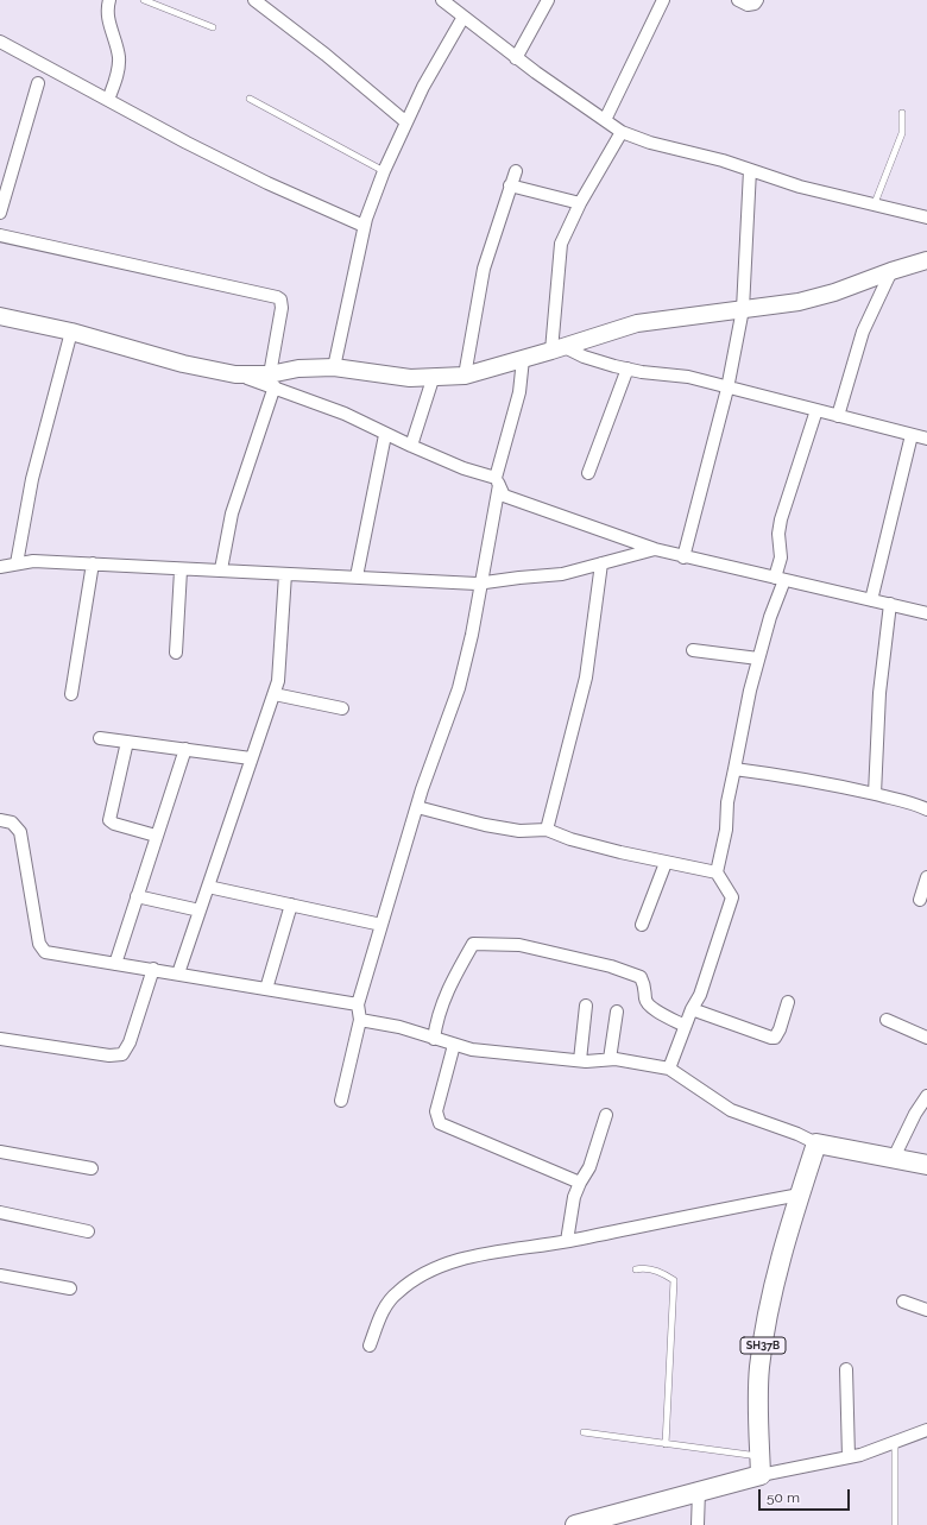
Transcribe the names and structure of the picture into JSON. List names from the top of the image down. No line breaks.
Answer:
{"streets":{"main road":["SH37B"]},"scale_bar":"50 m"}
